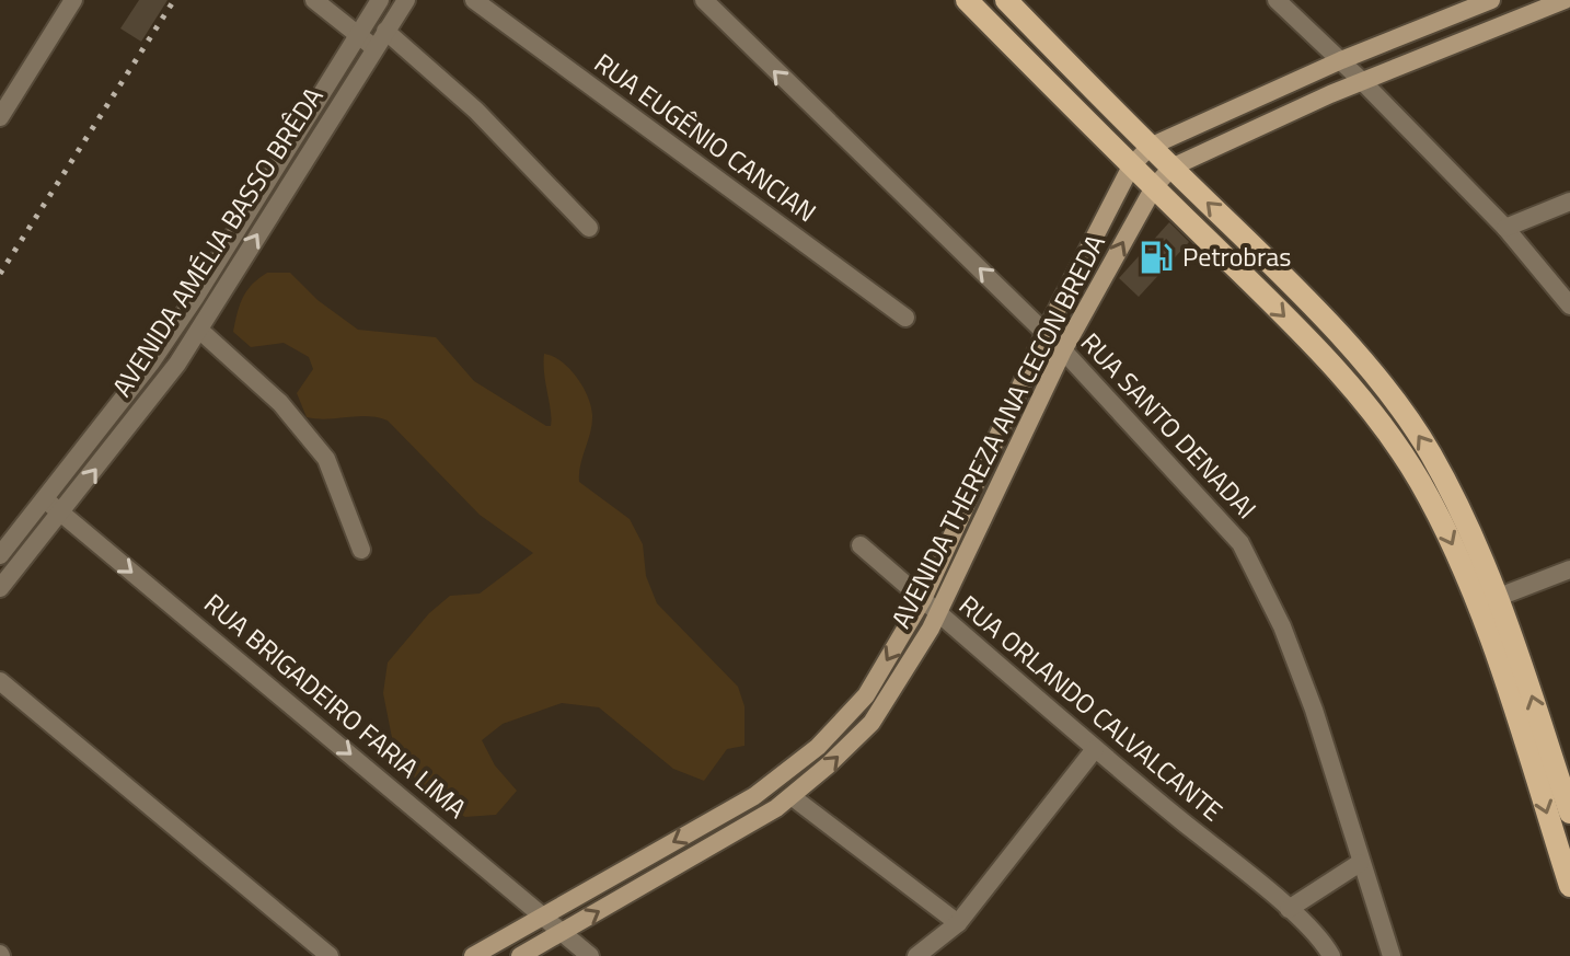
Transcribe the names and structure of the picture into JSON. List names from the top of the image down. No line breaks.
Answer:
{"streets":{"main road":["AVENIDA THEREZA ANA CECON BREDA"],"street":["RUA EUGÊNIO CANCIAN","AVENIDA AMÉLIA BASSO BRÊDA","RUA SANTO DENADAI","RUA BRIGADEIRO FARIA LIMA","RUA ORLANDO CALVALCANTE"]},"crossings":[["AVENIDA AMÉLIA BASSO BRÊDA","RUA BRIGADEIRO FARIA LIMA"],["RUA SANTO DENADAI","AVENIDA THEREZA ANA CECON BREDA"],["AVENIDA THEREZA ANA CECON BREDA","RUA BRIGADEIRO FARIA LIMA"],["AVENIDA THEREZA ANA CECON BREDA","RUA ORLANDO CALVALCANTE"]],"one_way":["RUA SANTO DENADAI","RUA BRIGADEIRO FARIA LIMA"],"places":{"fuel station":["Petrobras"]}}
